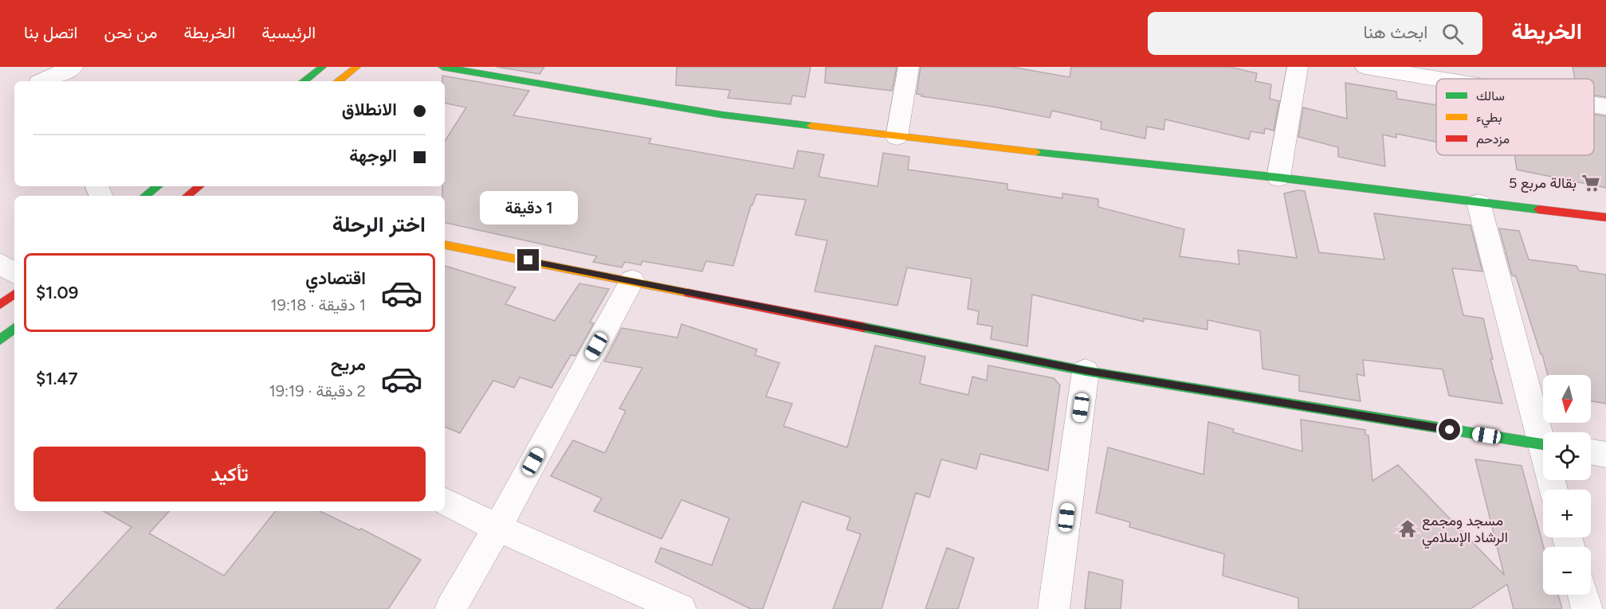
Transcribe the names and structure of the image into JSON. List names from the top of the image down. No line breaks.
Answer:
{"places":{"supermarket":["بقالة مربع 5"],"temple":["مسجد ومجمع الرشاد الإسلامي"]},"legend":["سالك","بطيء","مزدحم"],"north":"bottom","page":{"header":"الخريطة","search":"ابحث هنا","nav":["الرئيسية","الخريطة","من نحن","اتصل بنا"],"banner":["الانطلاق","الوجهة"],"bubble":"1 دقيقة","heading":"اختر الرحلة","list":[{"name":"اقتصادي","note":"1 دقيقة · 19:18","value":"$1.09"},{"name":"مريح","note":"2 دقيقة · 19:19","value":"$1.47"}],"map_buttons":["+","−"],"buttons":"تأكيد"}}
